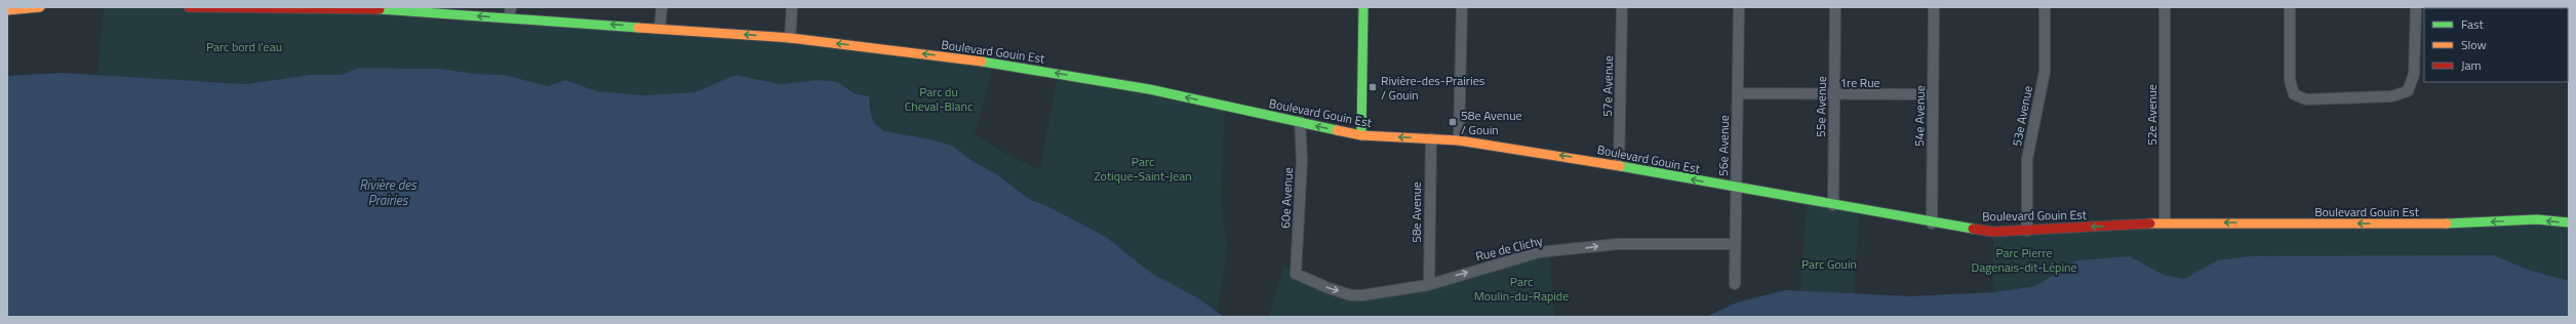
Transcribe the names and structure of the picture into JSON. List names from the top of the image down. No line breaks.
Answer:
{"streets":{"street":["Boulevard Gouin Est","1re Rue","57e Avenue","55e Avenue","52e Avenue","54e Avenue","53e Avenue","56e Avenue","60e Avenue","58e Avenue","Rue de Clichy"]},"crossings":[["Boulevard Gouin Est","57e Avenue"],["Boulevard Gouin Est","55e Avenue"],["Boulevard Gouin Est","52e Avenue"],["Boulevard Gouin Est","54e Avenue"],["Boulevard Gouin Est","53e Avenue"],["Boulevard Gouin Est","56e Avenue"],["Boulevard Gouin Est","60e Avenue"],["Boulevard Gouin Est","58e Avenue"],["1re Rue","55e Avenue"],["1re Rue","54e Avenue"],["1re Rue","56e Avenue"],["56e Avenue","Rue de Clichy"],["60e Avenue","Rue de Clichy"],["58e Avenue","Rue de Clichy"]],"one_way":["Boulevard Gouin Est","Rue de Clichy"],"water":["Rivière des Prairies"],"parks":["Parc bord l'eau","Parc du Cheval-Blanc","Parc Zotique-Saint-Jean","Parc Pierre Dagenais-dit-Lépine","Parc Gouin","Parc Moulin-du-Rapide"],"places":{"transit":["Rivière-des-Prairies / Gouin","58e Avenue / Gouin"]},"legend":["Fast","Slow","Jam"]}
